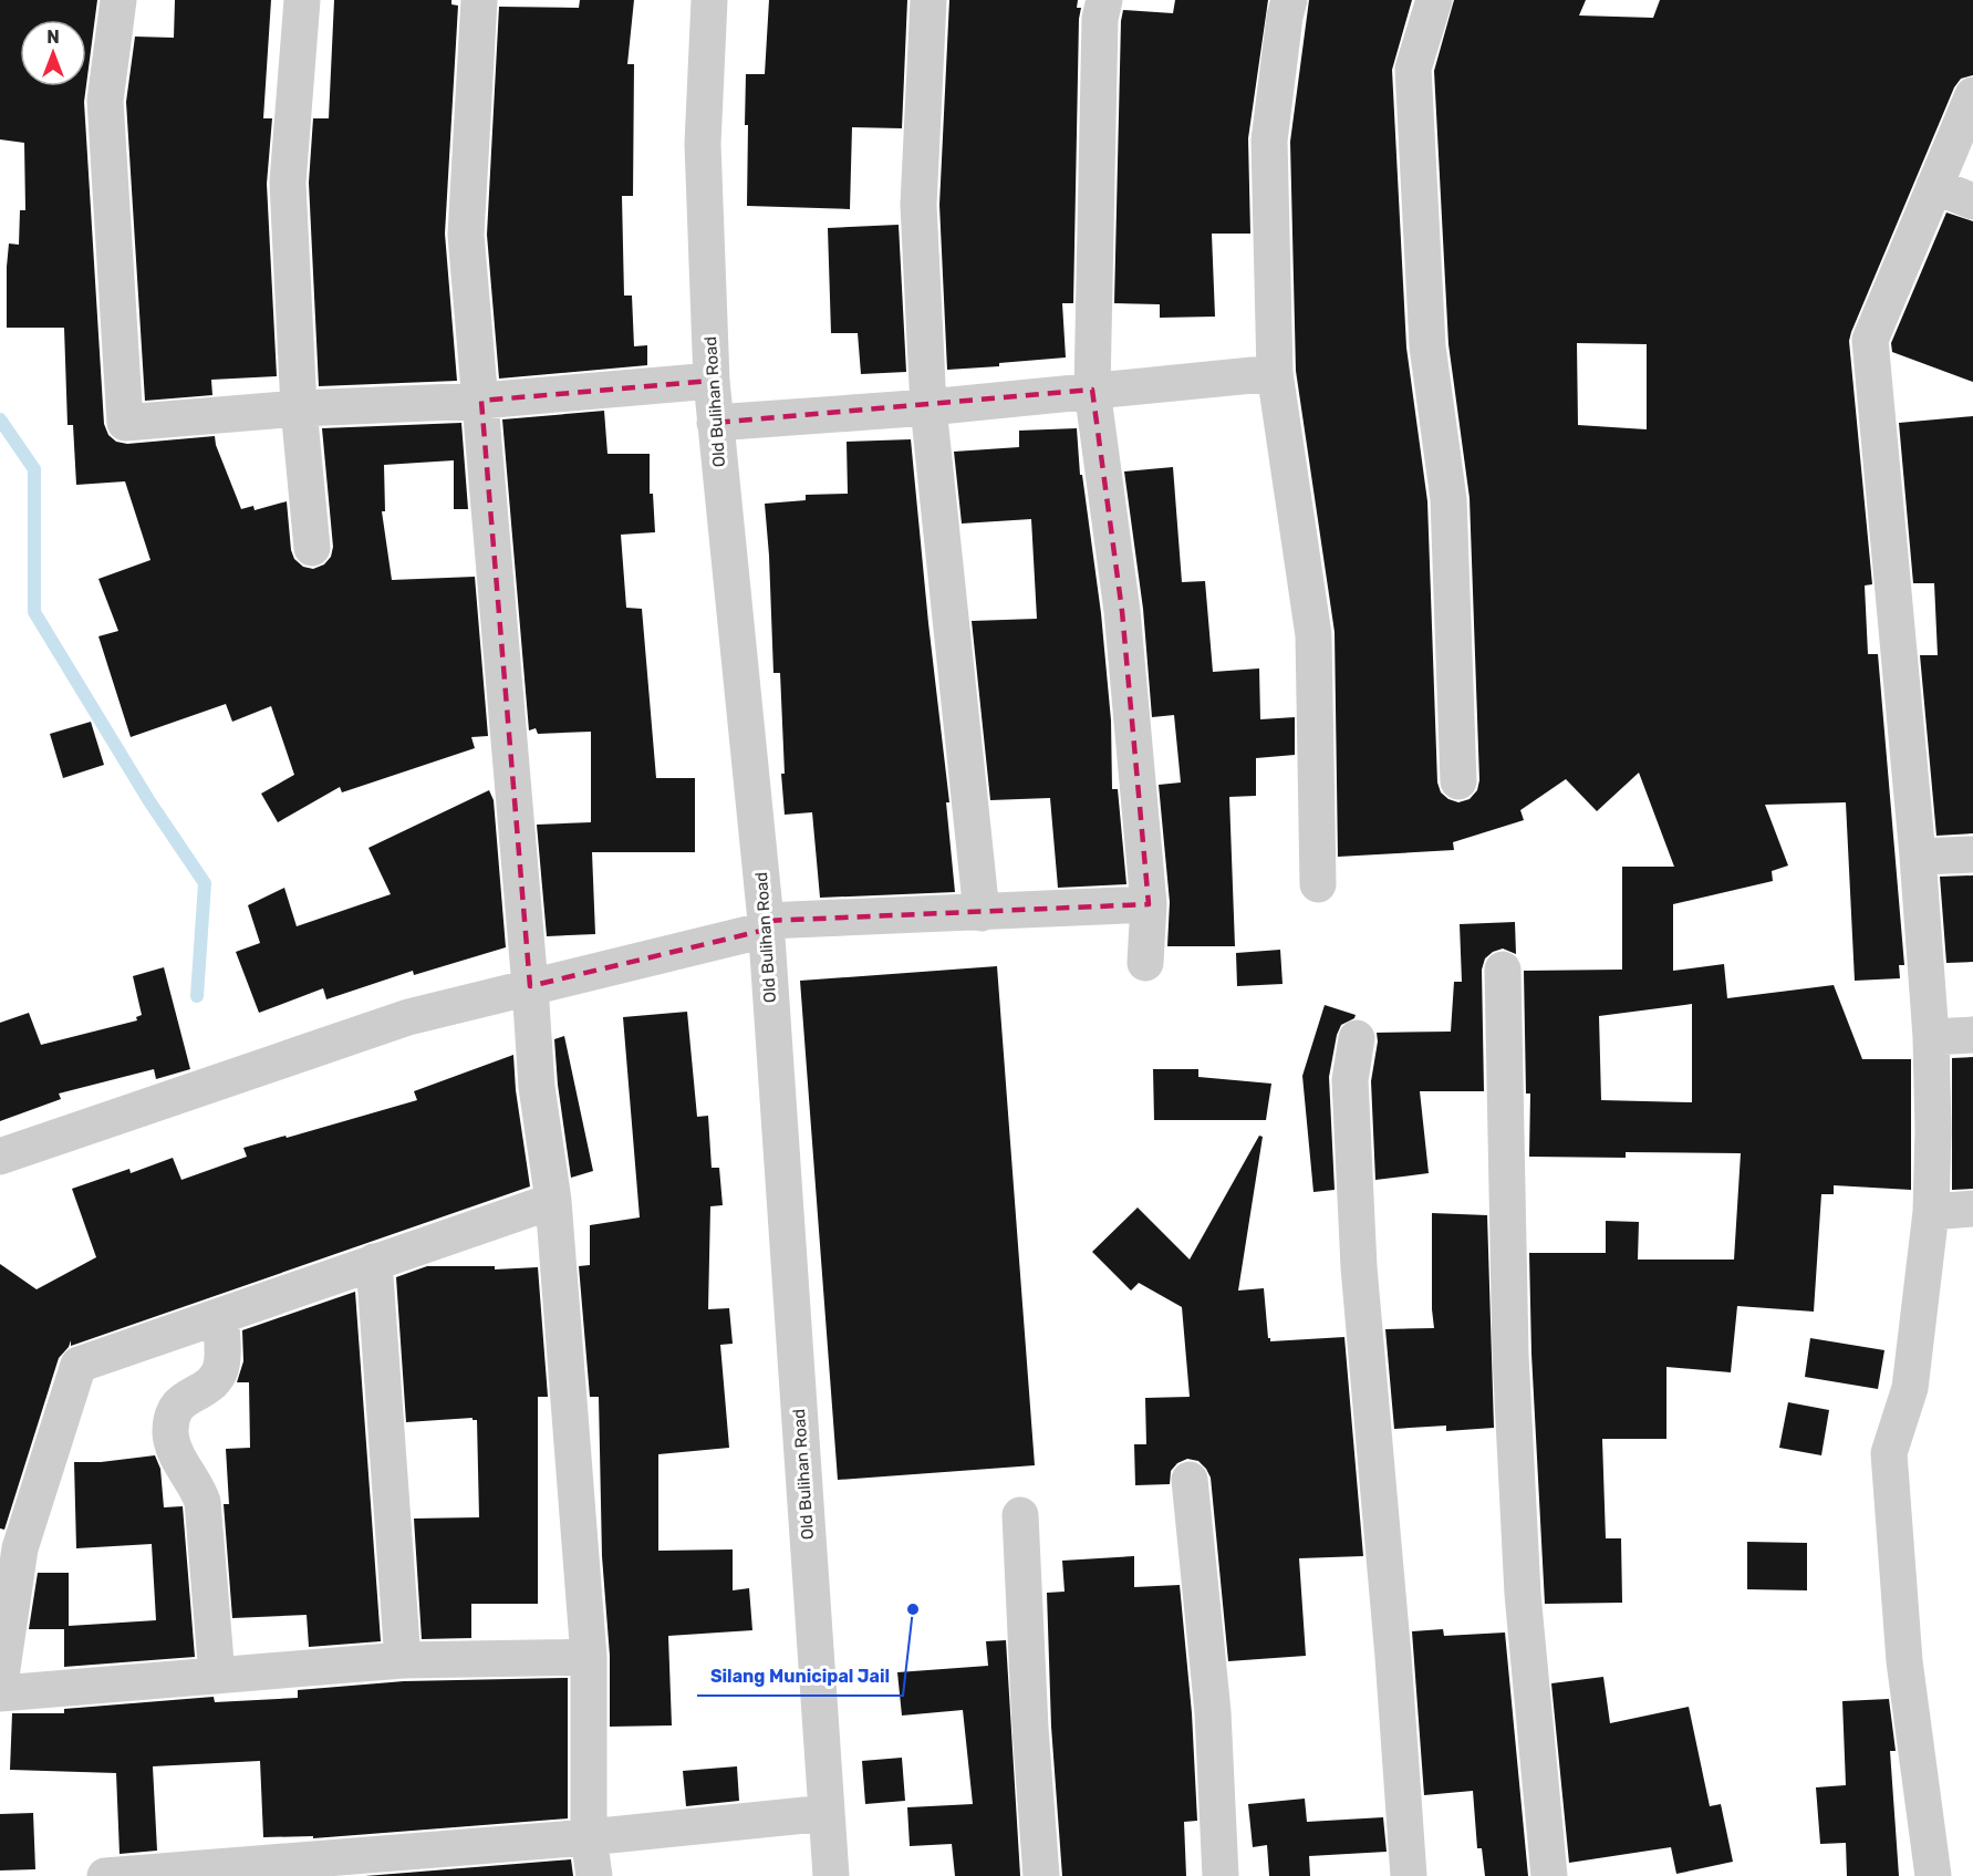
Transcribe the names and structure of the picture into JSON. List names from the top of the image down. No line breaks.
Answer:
{"streets":{"street":["Old Bulihan Road"]},"places":["Silang Municipal Jail"],"north":"top"}
